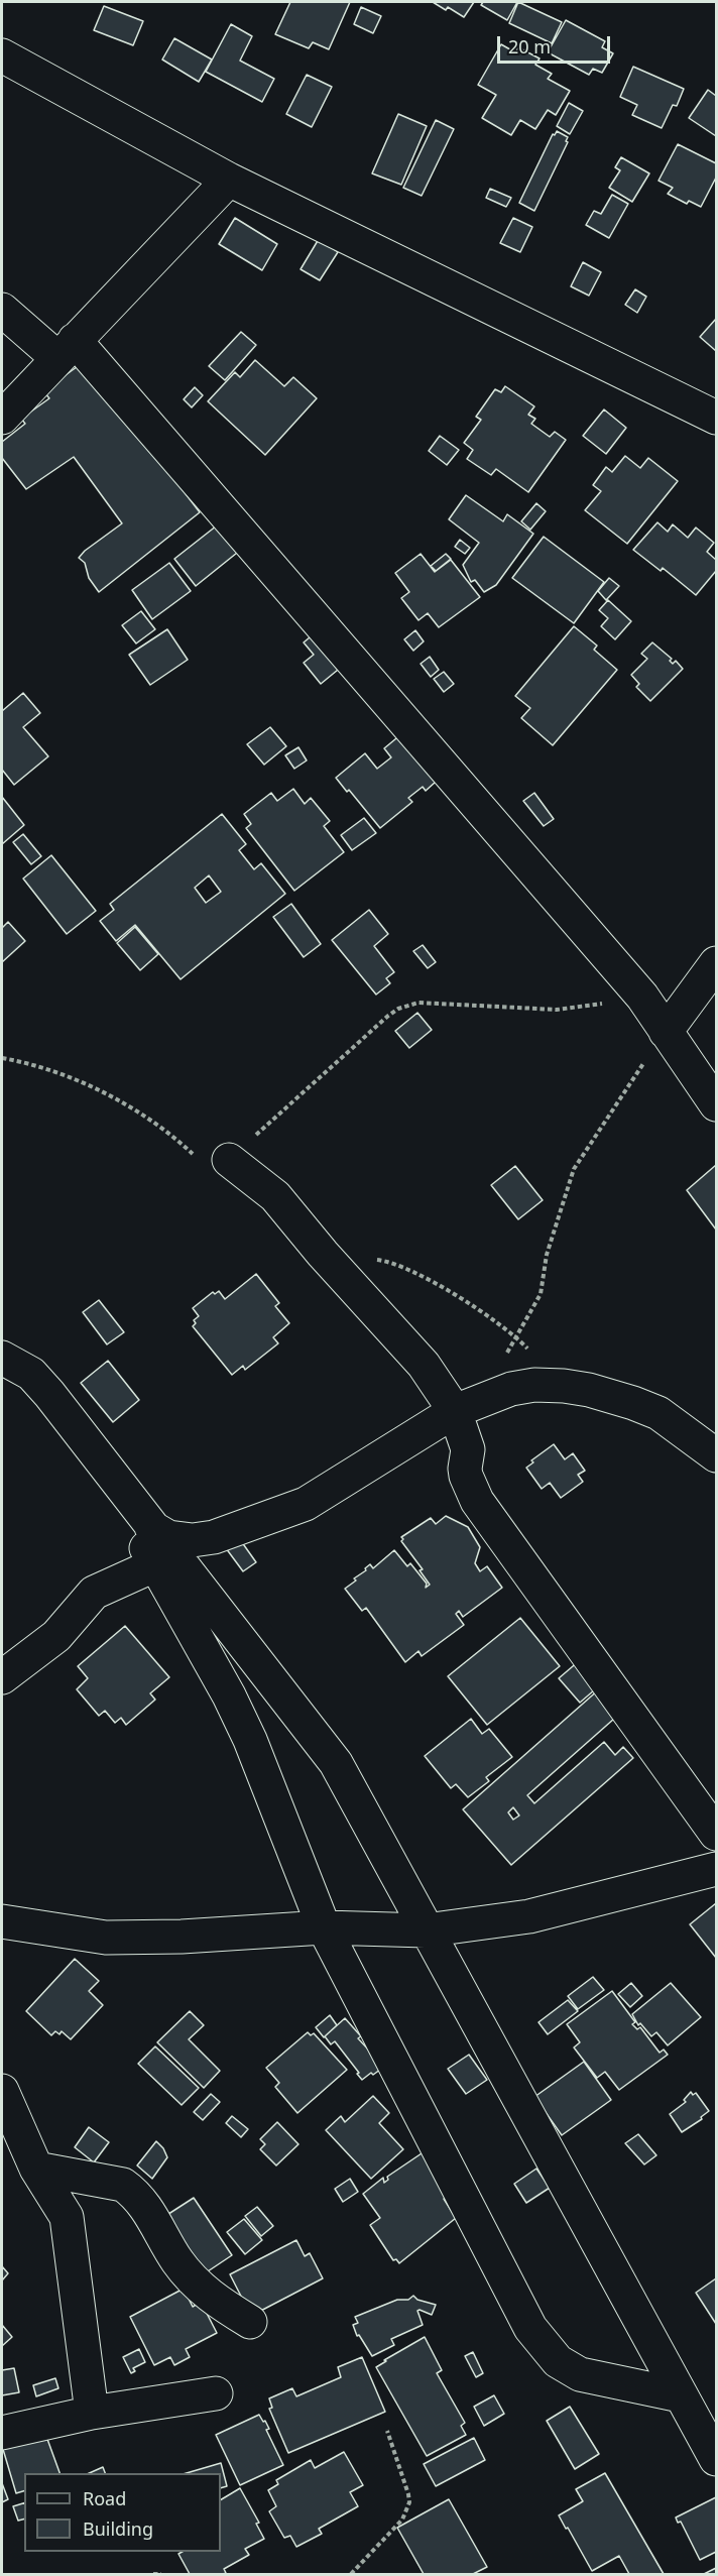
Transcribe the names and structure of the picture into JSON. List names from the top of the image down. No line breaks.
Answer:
{"legend":["Road","Building"],"scale_bar":"20 m"}
